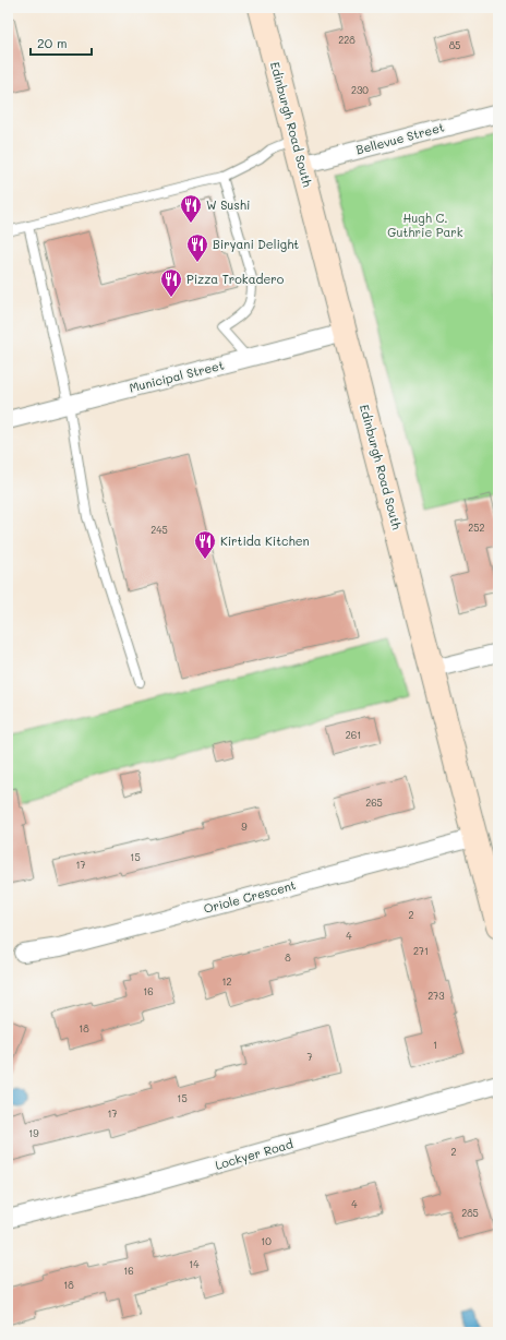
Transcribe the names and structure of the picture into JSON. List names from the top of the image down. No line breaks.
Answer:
{"streets":{"main road":["Edinburgh Road South"],"street":["Bellevue Street","Municipal Street","Oriole Crescent","Lockyer Road"]},"crossings":[["Edinburgh Road South","Bellevue Street"],["Edinburgh Road South","Municipal Street"],["Edinburgh Road South","Oriole Crescent"]],"parks":["Hugh C. Guthrie Park"],"places":{"restaurant":["W Sushi","Biryani Delight","Pizza Trokadero","Kirtida Kitchen"]},"house_numbers":["228","85","230","252","245","261","265","9","15","17","2","4","271","8","12","16","273","18","1","7","15","17","19","2","4","285","10","14","16","18"],"scale_bar":"20 m"}
